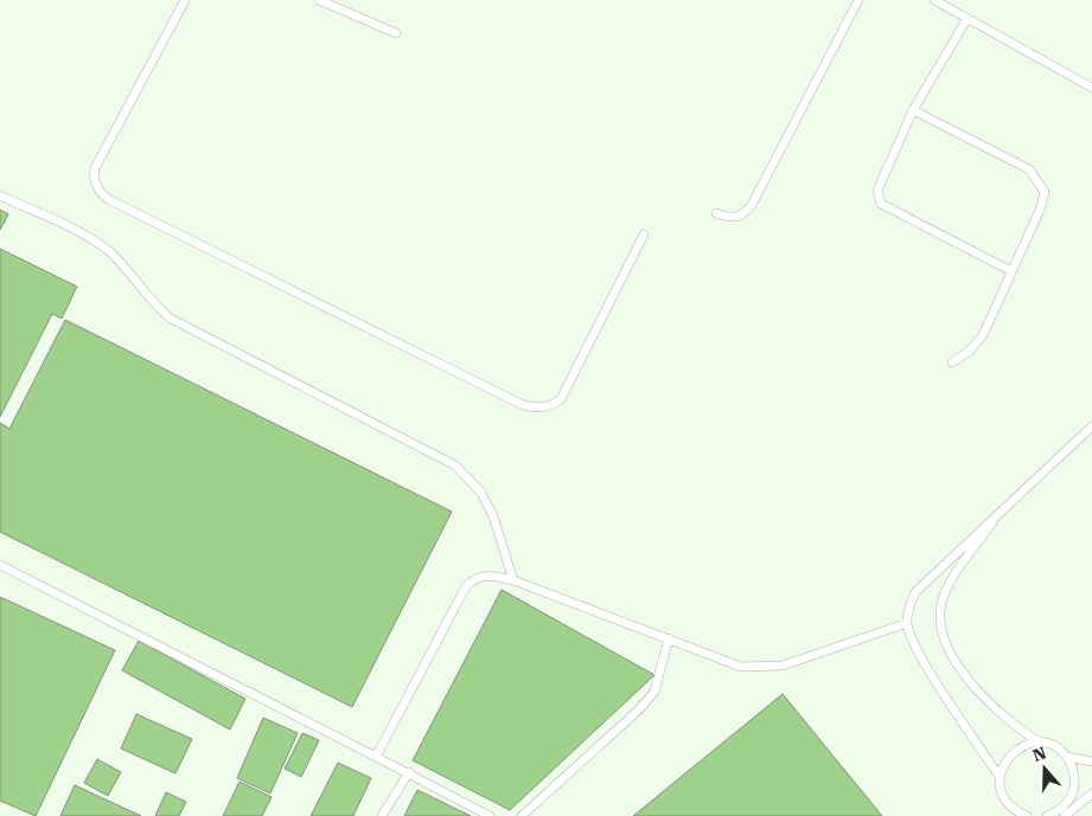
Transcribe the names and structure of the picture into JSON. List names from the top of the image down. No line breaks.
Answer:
{"north":"top"}
